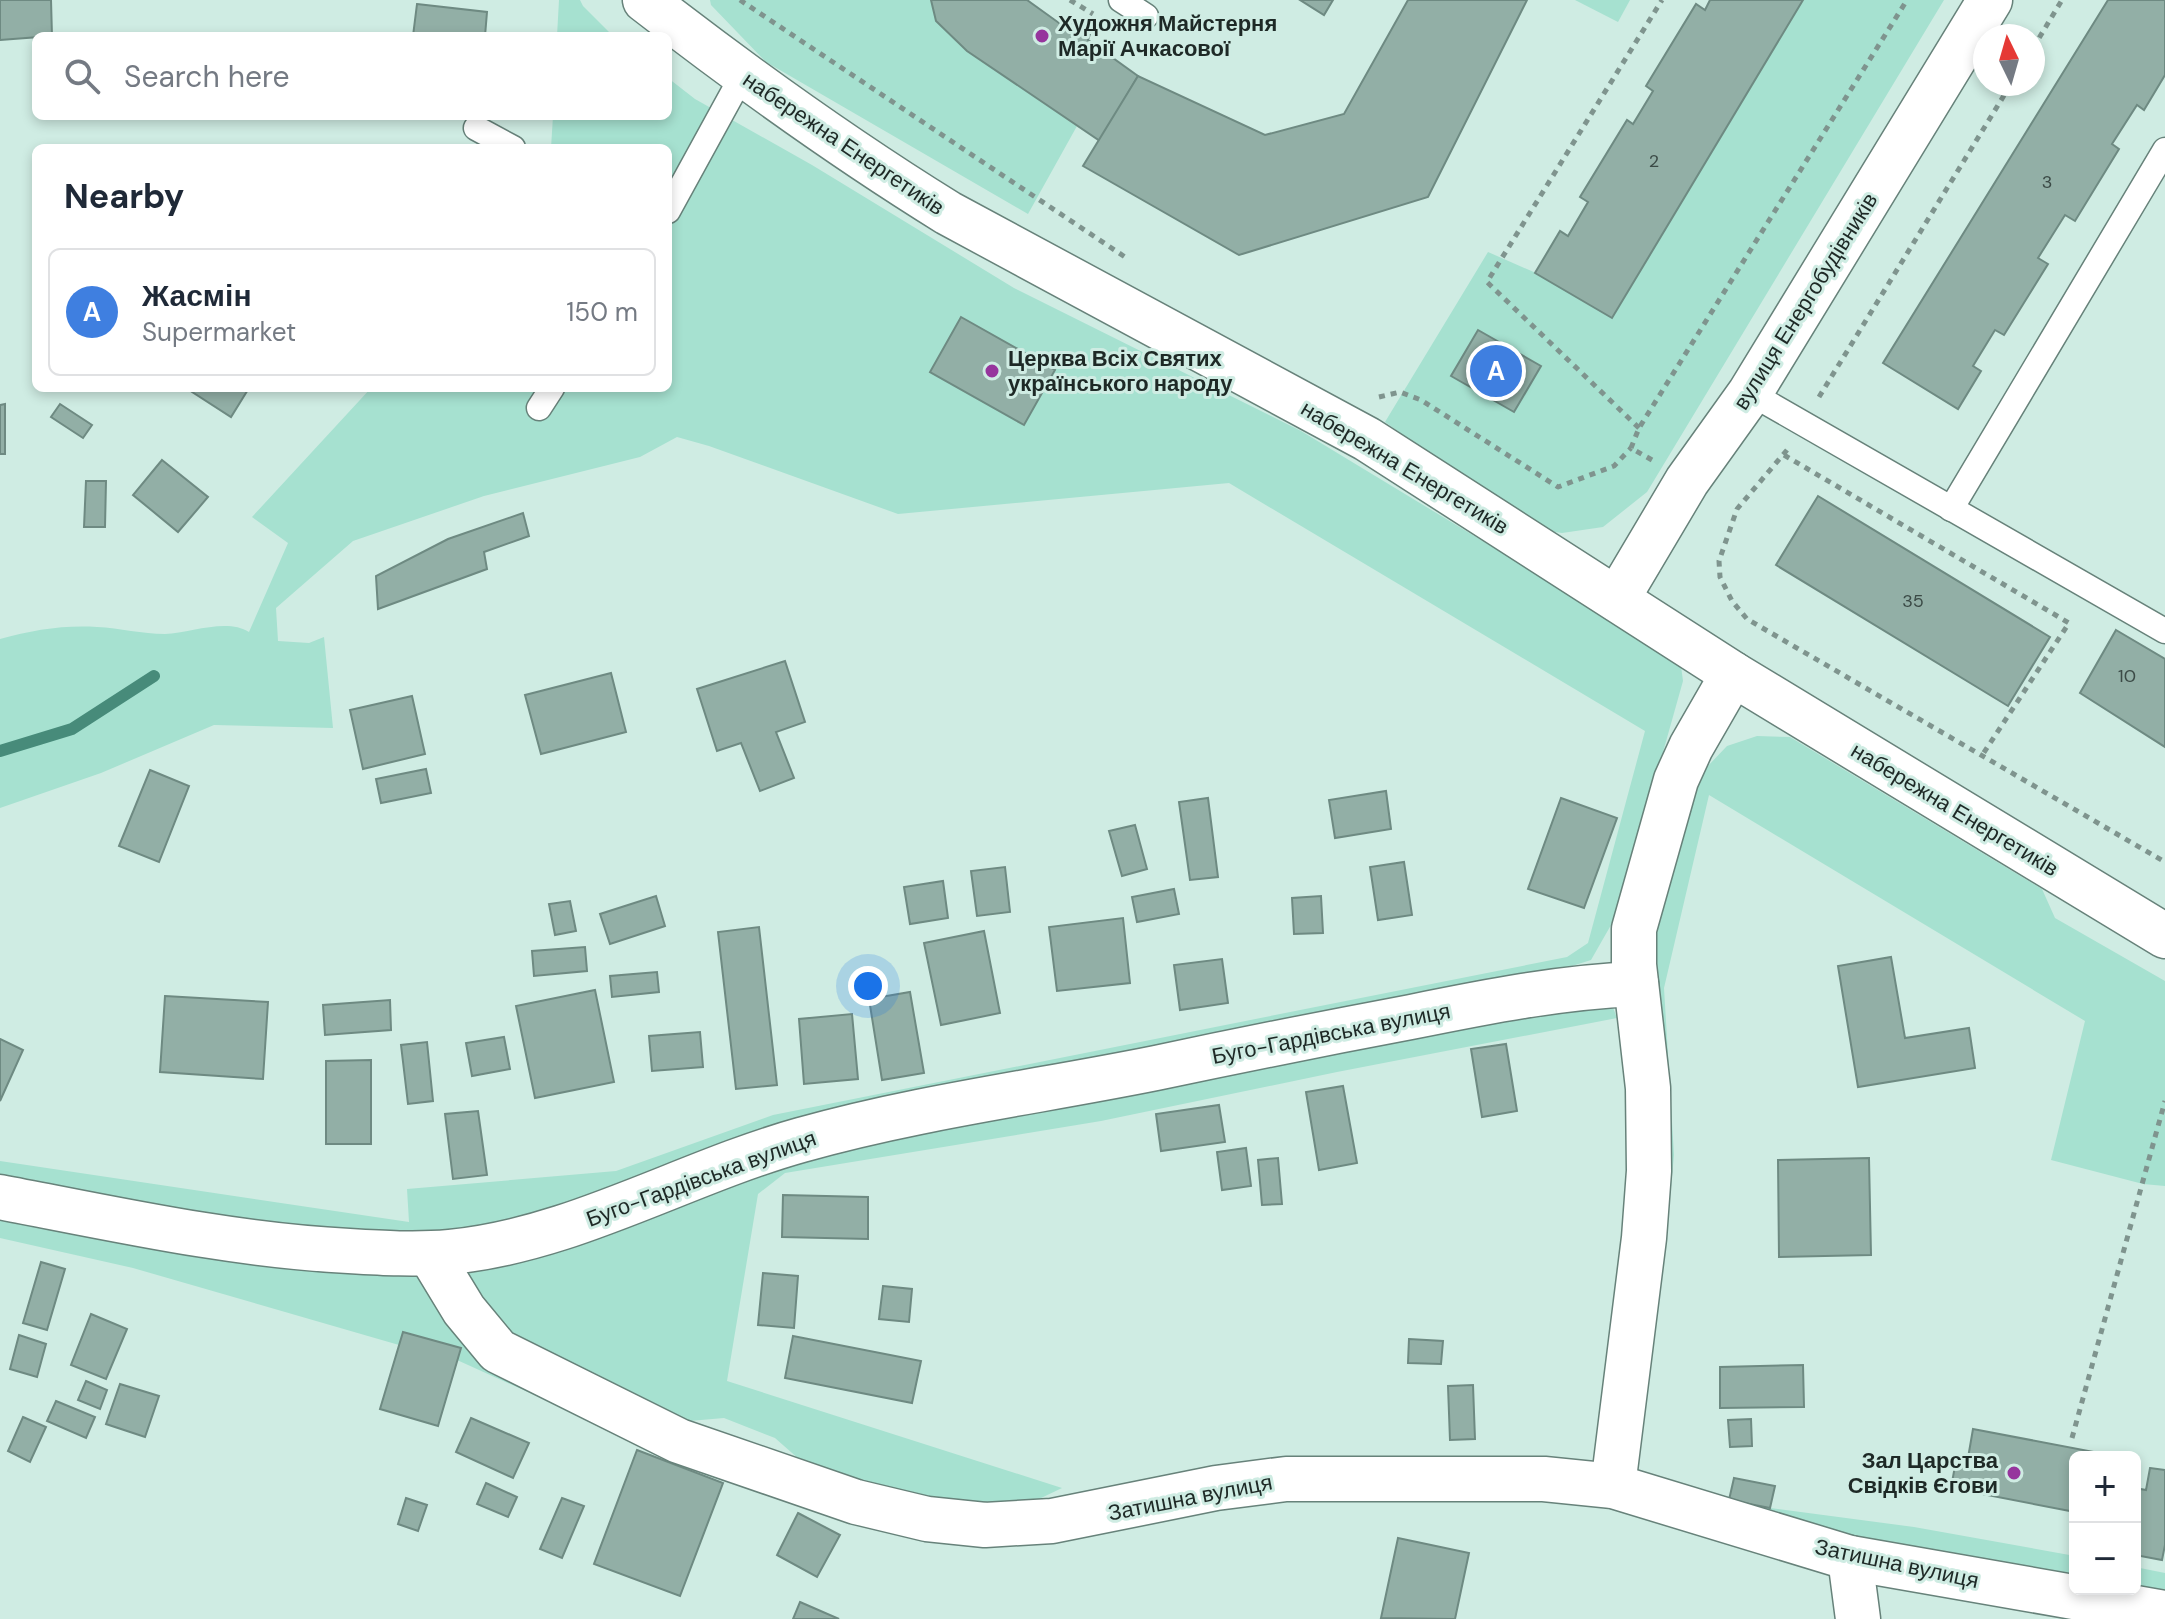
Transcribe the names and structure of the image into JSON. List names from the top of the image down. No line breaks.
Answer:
{"streets":{"street":["набережна Енергетиків","вулиця Енергобудівників","Буго-Гардівська вулиця","Затишна вулиця"]},"crossings":[["набережна Енергетиків","вулиця Енергобудівників"],["Буго-Гардівська вулиця","Затишна вулиця"]],"places":["Художня Майстерня Марії Ачкасової","Церква Всіх Святих українського народу","Зал Царства Свідків Єгови"],"house_numbers":["2","3","35","10"],"north":"top","page":{"search":"Search here","heading":"Nearby","list":[{"mark":"A","name":"Жасмін","note":"Supermarket","value":"150 m"}],"pins":"A","map_buttons":["+","−"]}}
